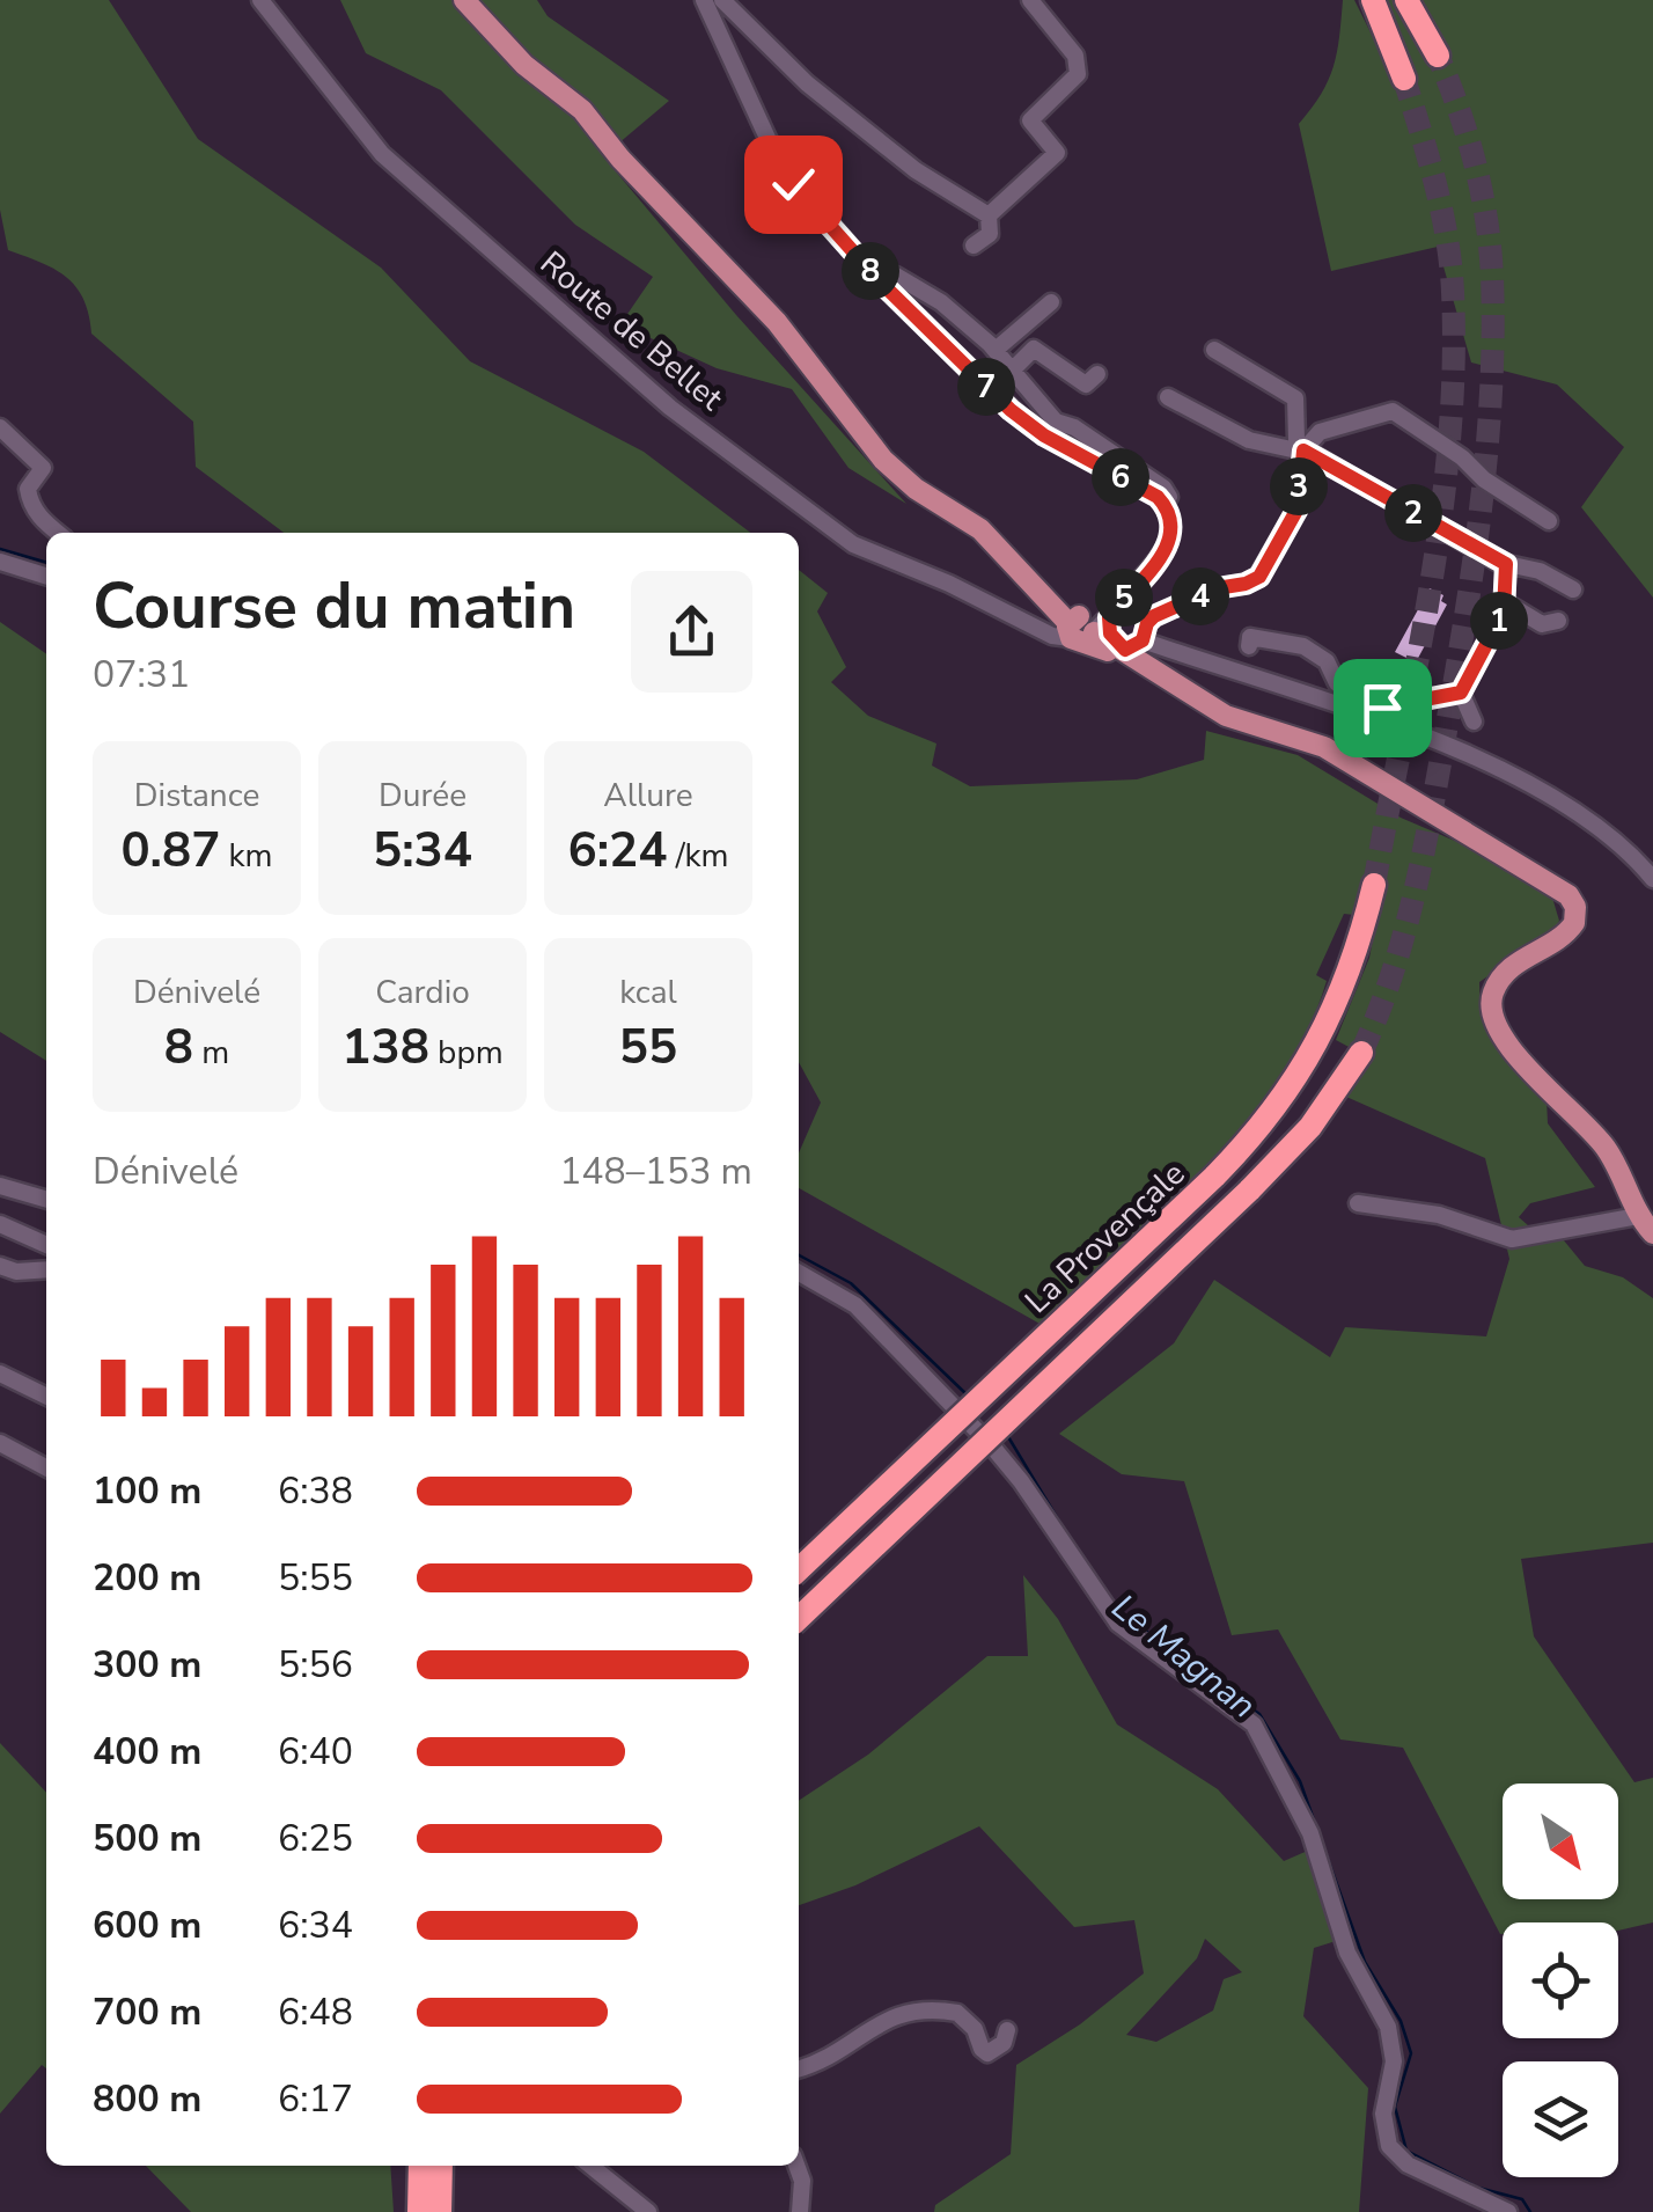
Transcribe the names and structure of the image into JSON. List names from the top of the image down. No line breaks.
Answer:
{"streets":{"highway":["La Provençale"],"street":["Route de Bellet"]},"water":["Le Magnan"],"north":"bottom right","page":{"pins":["8","7","6","3","2","4","5","1"],"heading":["Course du matin","07:31"],"stats":[["Distance","0.87 km"],["Durée","5:34"],["Allure","6:24 /km"],["Dénivelé","8 m"],["Cardio","138 bpm"],["kcal","55"]],"chart":["Dénivelé","148–153 m"],"list":[{"name":"100 m","note":"6:38"},{"name":"200 m","note":"5:55"},{"name":"300 m","note":"5:56"},{"name":"400 m","note":"6:40"},{"name":"500 m","note":"6:25"},{"name":"600 m","note":"6:34"},{"name":"700 m","note":"6:48"},{"name":"800 m","note":"6:17"}]}}
